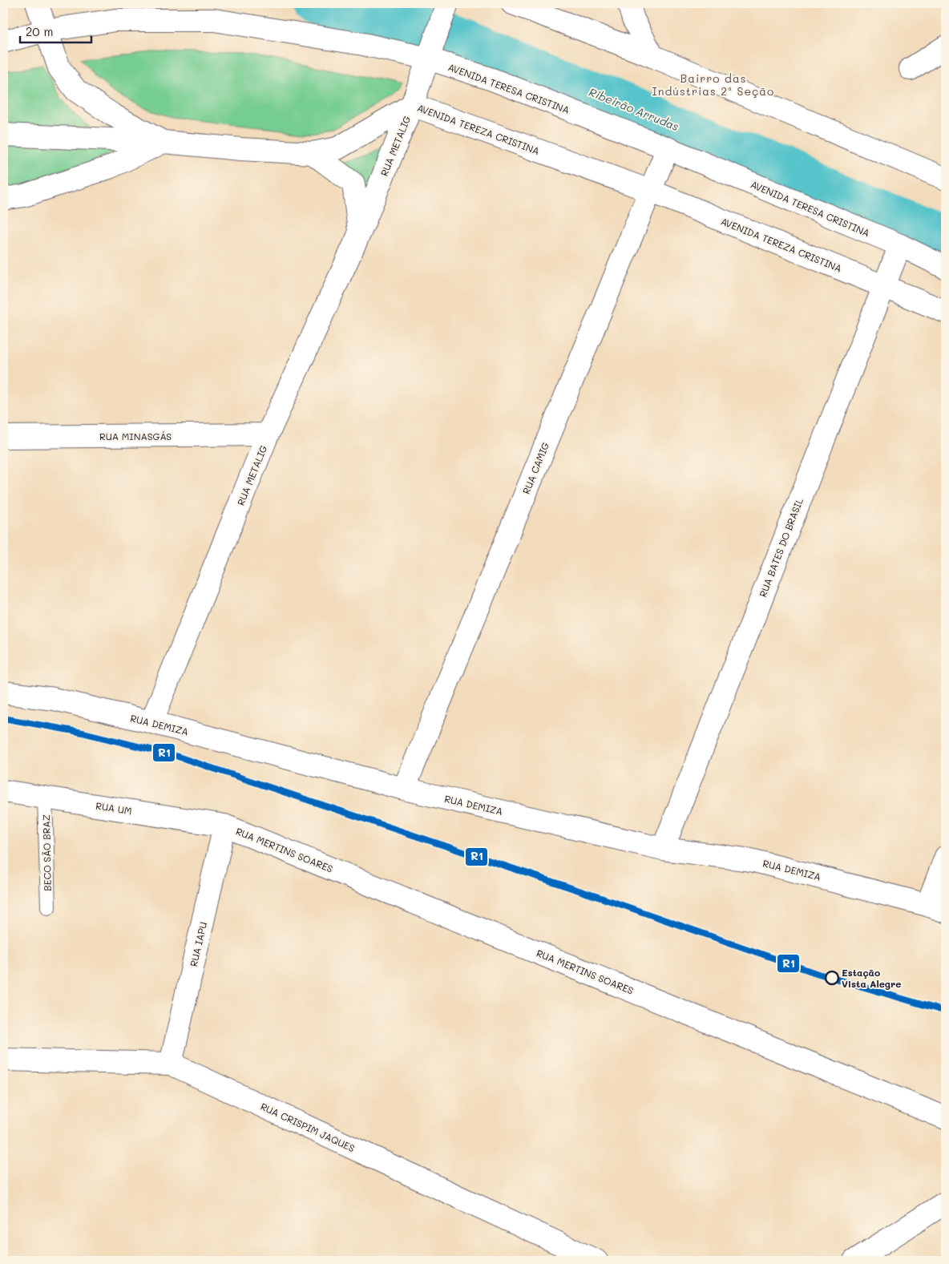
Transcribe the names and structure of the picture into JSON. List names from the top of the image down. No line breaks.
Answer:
{"streets":{"street":["AVENIDA TERESA CRISTINA","AVENIDA TEREZA CRISTINA","RUA METALIG","RUA MINASGÁS","RUA CAMIG","RUA BATES DO BRASIL","RUA DEMIZA","RUA UM","RUA MERTINS SOARES","RUA IAPU","RUA CRISPIM JAQUES"],"lane":["BECO SÃO BRAZ"]},"crossings":[["AVENIDA TERESA CRISTINA","RUA METALIG"],["AVENIDA TERESA CRISTINA","RUA CAMIG"],["AVENIDA TERESA CRISTINA","RUA BATES DO BRASIL"],["AVENIDA TEREZA CRISTINA","RUA METALIG"],["AVENIDA TEREZA CRISTINA","RUA CAMIG"],["AVENIDA TEREZA CRISTINA","RUA BATES DO BRASIL"],["RUA METALIG","RUA MINASGÁS"],["RUA METALIG","RUA DEMIZA"],["RUA CAMIG","RUA DEMIZA"],["RUA BATES DO BRASIL","RUA DEMIZA"],["RUA UM","RUA MERTINS SOARES"],["RUA UM","BECO SÃO BRAZ"],["RUA UM","RUA IAPU"],["RUA MERTINS SOARES","RUA IAPU"],["RUA IAPU","RUA CRISPIM JAQUES"]],"districts":["Bairro das Indústrias 2ª Seção"],"water":["Ribeirão Arrudas"],"places":["Estação Vista Alegre"],"lines":["transit line R1"],"scale_bar":"20 m"}
